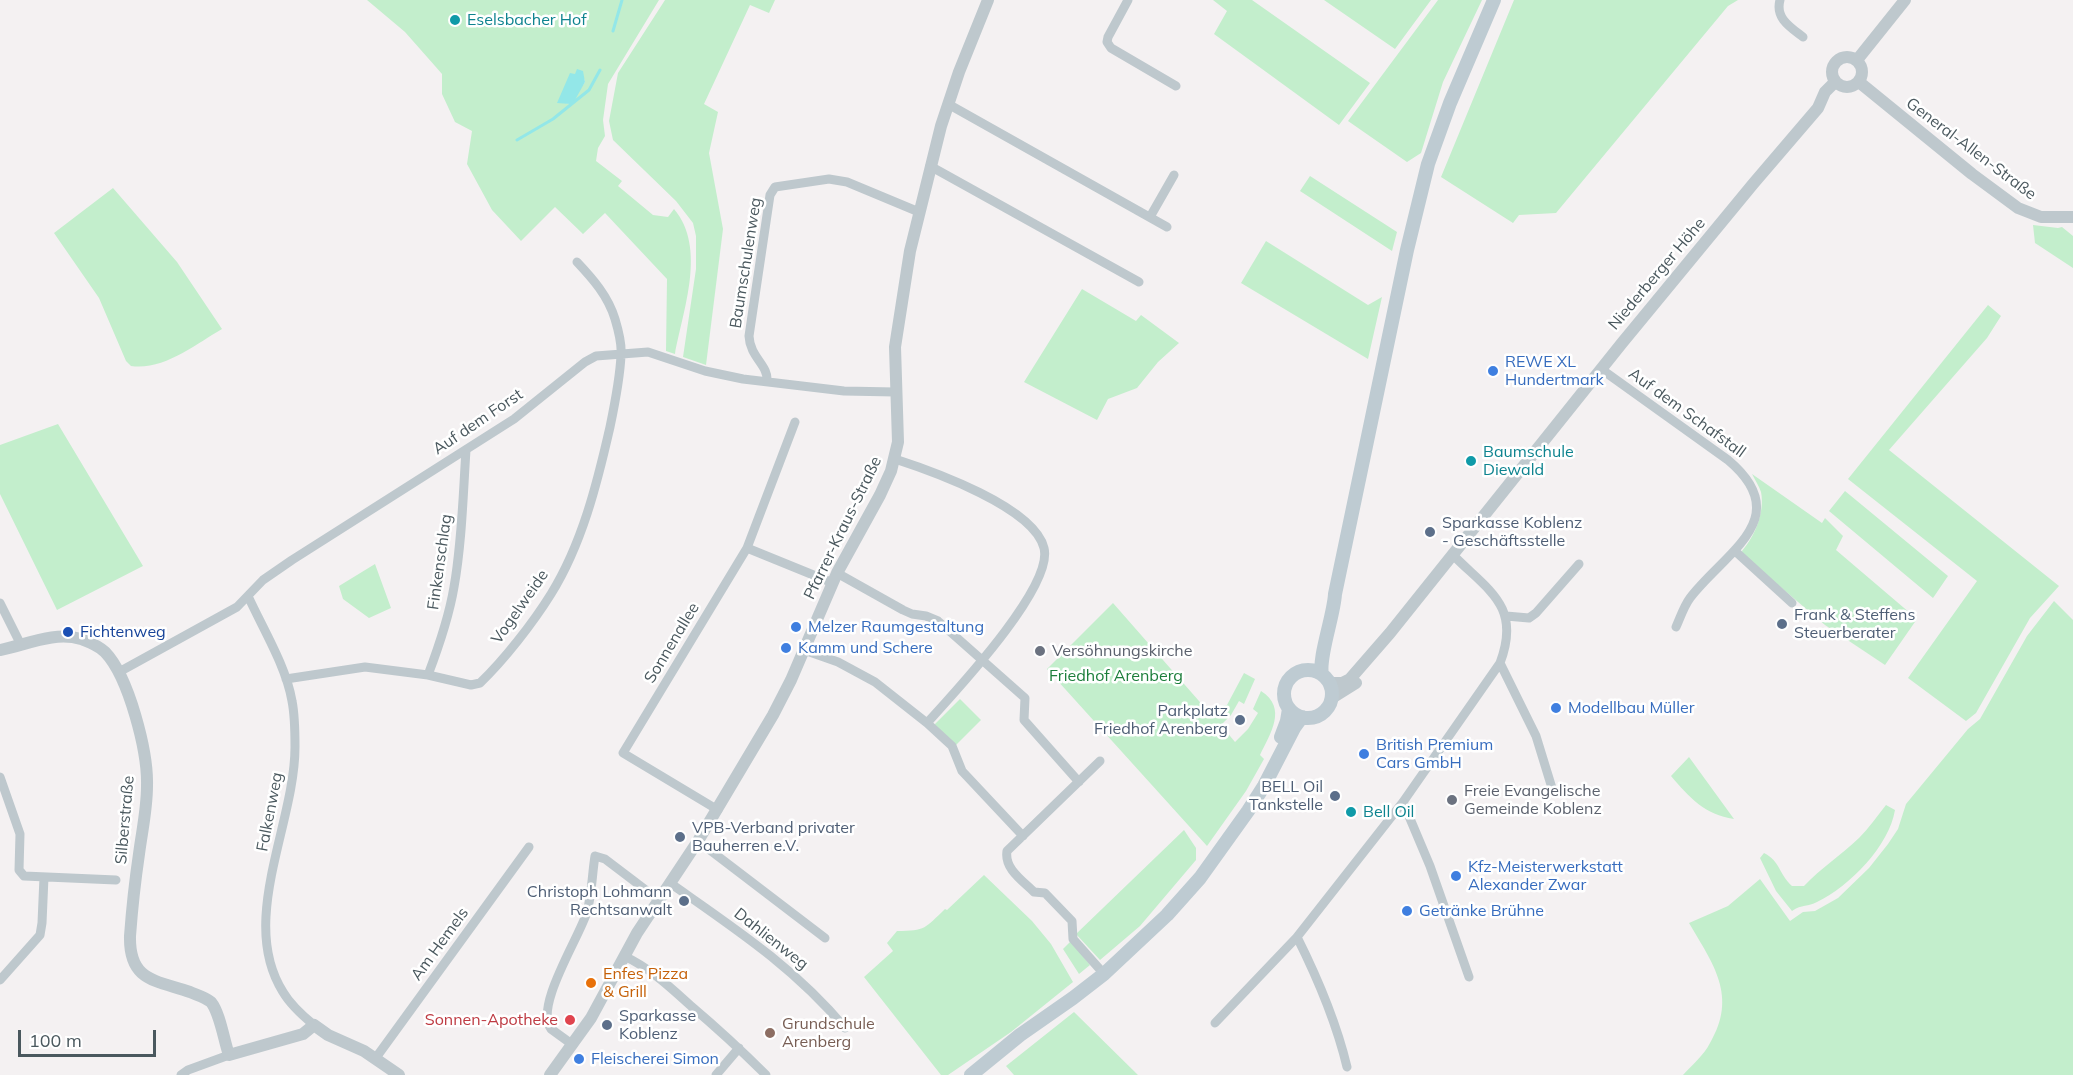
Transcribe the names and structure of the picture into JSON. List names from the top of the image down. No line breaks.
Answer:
{"streets":{"street":["General-Allen-Straße","Baumschulenweg","Niederberger Höhe","Auf dem Schafstall","Auf dem Forst","Pfarrer-Kraus-Straße","Finkenschlag","Vogelweide","Sonnenallee","Falkenweg","Silberstraße","Dahlienweg","Am Hemels"]},"crossings":[["General-Allen-Straße","Niederberger Höhe"],["Baumschulenweg","Auf dem Forst"],["Baumschulenweg","Pfarrer-Kraus-Straße"],["Niederberger Höhe","Auf dem Schafstall"],["Auf dem Forst","Pfarrer-Kraus-Straße"],["Auf dem Forst","Finkenschlag"],["Auf dem Forst","Vogelweide"],["Auf dem Forst","Falkenweg"],["Auf dem Forst","Silberstraße"],["Pfarrer-Kraus-Straße","Sonnenallee"],["Pfarrer-Kraus-Straße","Dahlienweg"],["Finkenschlag","Vogelweide"],["Vogelweide","Falkenweg"]],"parks":["Friedhof Arenberg"],"places":["Eselsbacher Hof","REWE XL Hundertmark","Baumschule Diewald","Sparkasse Koblenz - Geschäftsstelle","Frank & Steffens Steuerberater","Melzer Raumgestaltung","Fichtenweg","Kamm und Schere","Versöhnungskirche","Modellbau Müller","Parkplatz Friedhof Arenberg","British Premium Cars GmbH","BELL Oil Tankstelle","Freie Evangelische Gemeinde Koblenz","Bell Oil","VPB-Verband privater Bauherren e.V.","Kfz-Meisterwerkstatt Alexander Zwar","Christoph Lohmann Rechtsanwalt","Getränke Brühne","Enfes Pizza & Grill","Sonnen-Apotheke","Sparkasse Koblenz","Grundschule Arenberg","Fleischerei Simon"],"scale_bar":"100 m"}
